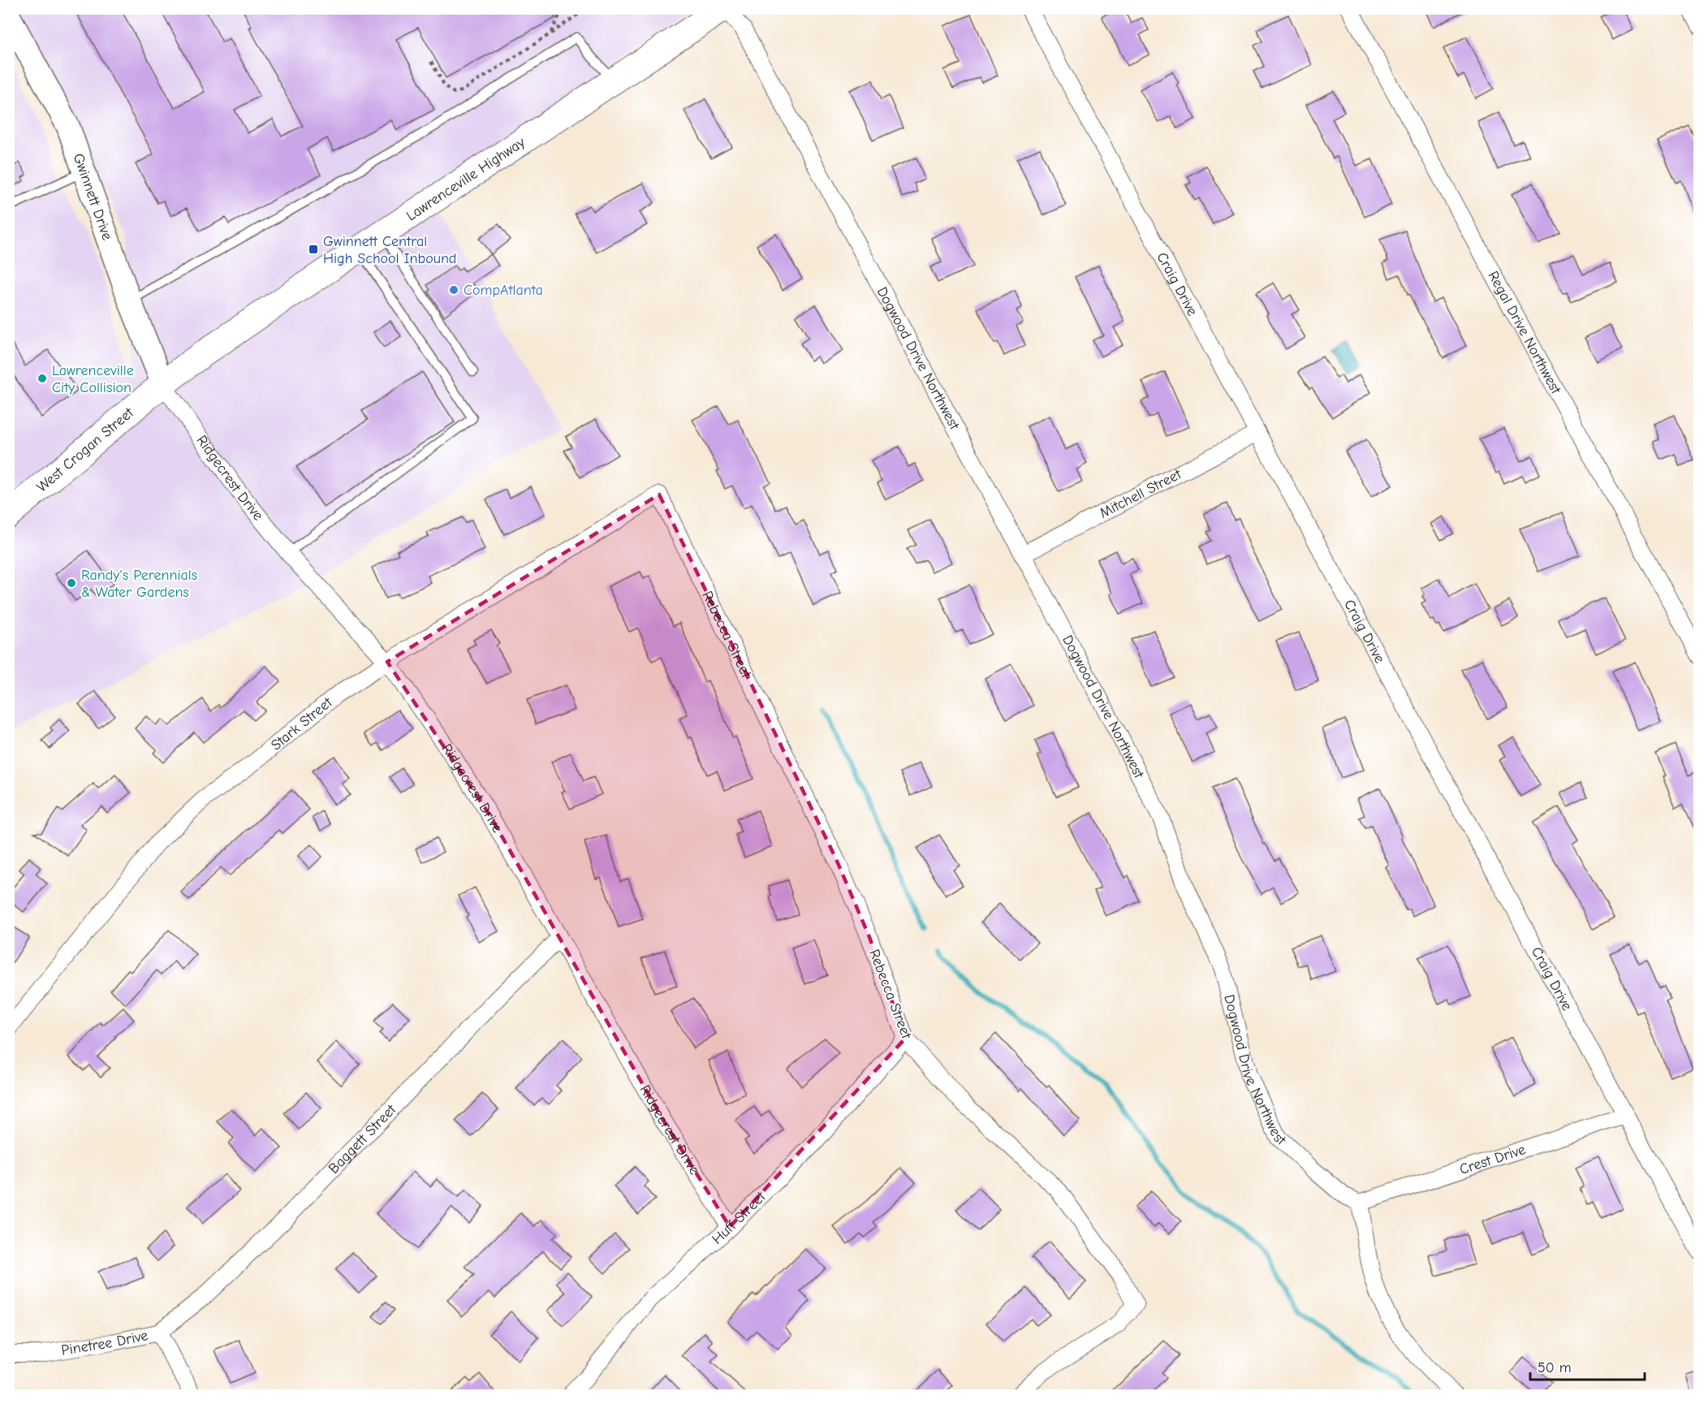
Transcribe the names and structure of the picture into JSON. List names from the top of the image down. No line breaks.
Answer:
{"streets":{"main road":["Lawrenceville Highway","West Crogan Street"],"street":["Gwinnett Drive","Craig Drive","Regal Drive Northwest","Dogwood Drive Northwest","Ridgecrest Drive","Mitchell Street","Rebecca Street","Stark Street","Baggett Street","Crest Drive","Huff Street","Pinetree Drive"]},"crossings":[["Lawrenceville Highway","Gwinnett Drive"],["Lawrenceville Highway","Dogwood Drive Northwest"],["Lawrenceville Highway","West Crogan Street"],["Lawrenceville Highway","Ridgecrest Drive"],["Gwinnett Drive","West Crogan Street"],["Gwinnett Drive","Ridgecrest Drive"],["Craig Drive","Mitchell Street"],["Craig Drive","Crest Drive"],["Dogwood Drive Northwest","Mitchell Street"],["Dogwood Drive Northwest","Crest Drive"],["West Crogan Street","Ridgecrest Drive"],["Ridgecrest Drive","Stark Street"],["Ridgecrest Drive","Baggett Street"],["Ridgecrest Drive","Huff Street"],["Rebecca Street","Stark Street"],["Rebecca Street","Huff Street"],["Baggett Street","Pinetree Drive"]],"places":{"transit":["Gwinnett Central High School Inbound"],"other":["CompAtlanta","Lawrenceville City Collision","Randy's Perennials & Water Gardens"]},"scale_bar":"50 m"}
